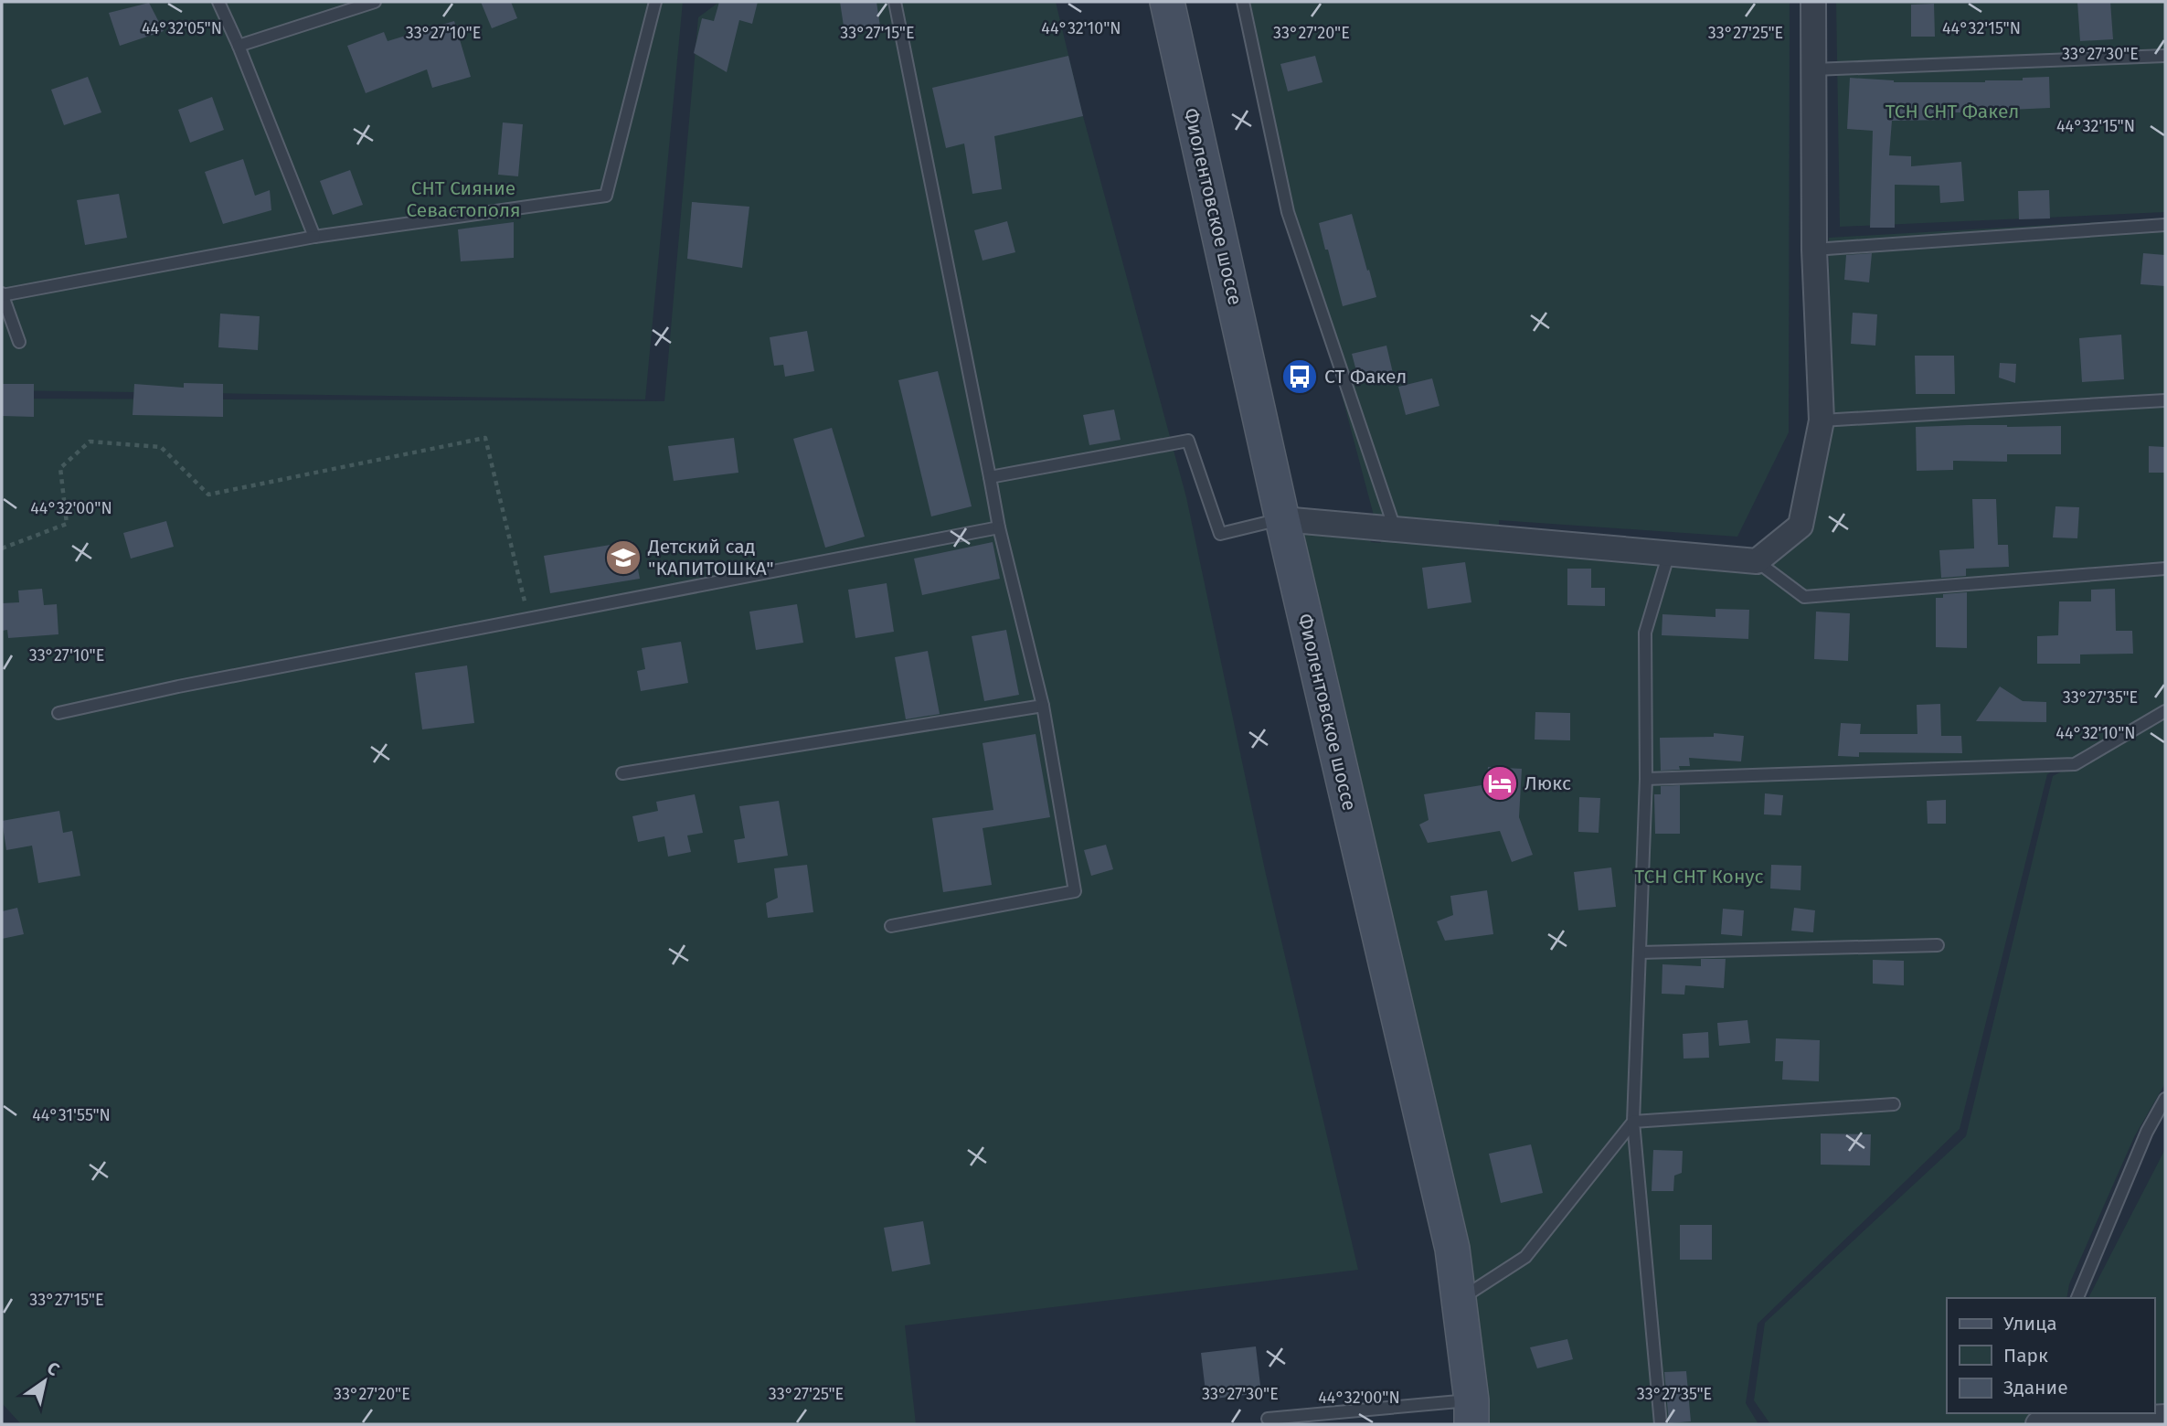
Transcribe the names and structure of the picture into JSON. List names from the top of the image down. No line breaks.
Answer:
{"streets":{"main road":["Фиолентовское шоссе"]},"parks":["ТСН СНТ Факел","СНТ Сияние Севастополя","ТСН СНТ Конус"],"places":{"bus stop":["СТ Факел"],"school or university":["Детский сад \"КАПИТОШКА\""],"hotel":["Люкс"]},"legend":["Улица","Парк","Здание"],"north":"top right","coordinates":["44°32'05\"N","44°32'10\"N","44°32'15\"N","33°27'10\"E","33°27'20\"E","33°27'25\"E","33°27'15\"E","33°27'30\"E","44°32'00\"N","33°27'35\"E","44°31'55\"N"]}
